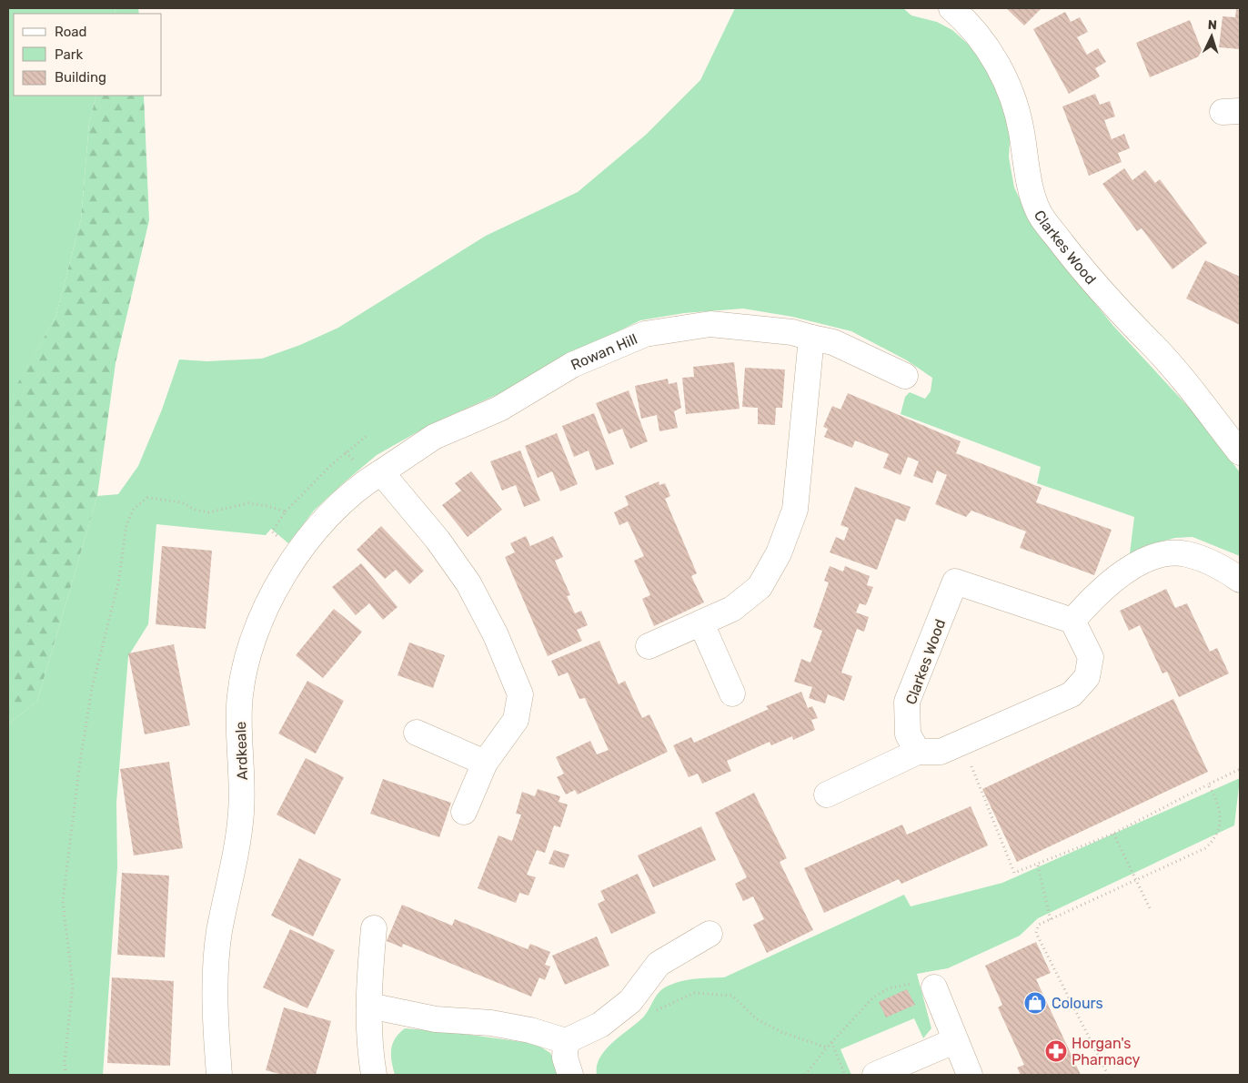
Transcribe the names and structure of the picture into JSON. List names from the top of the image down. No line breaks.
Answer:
{"streets":{"street":["Clarkes Wood","Rowan Hill","Ardkeale"]},"crossings":[["Rowan Hill","Ardkeale"]],"places":{"shop":["Colours"],"pharmacy":["Horgan's Pharmacy"]},"legend":["Road","Park","Building"],"north":"top"}
